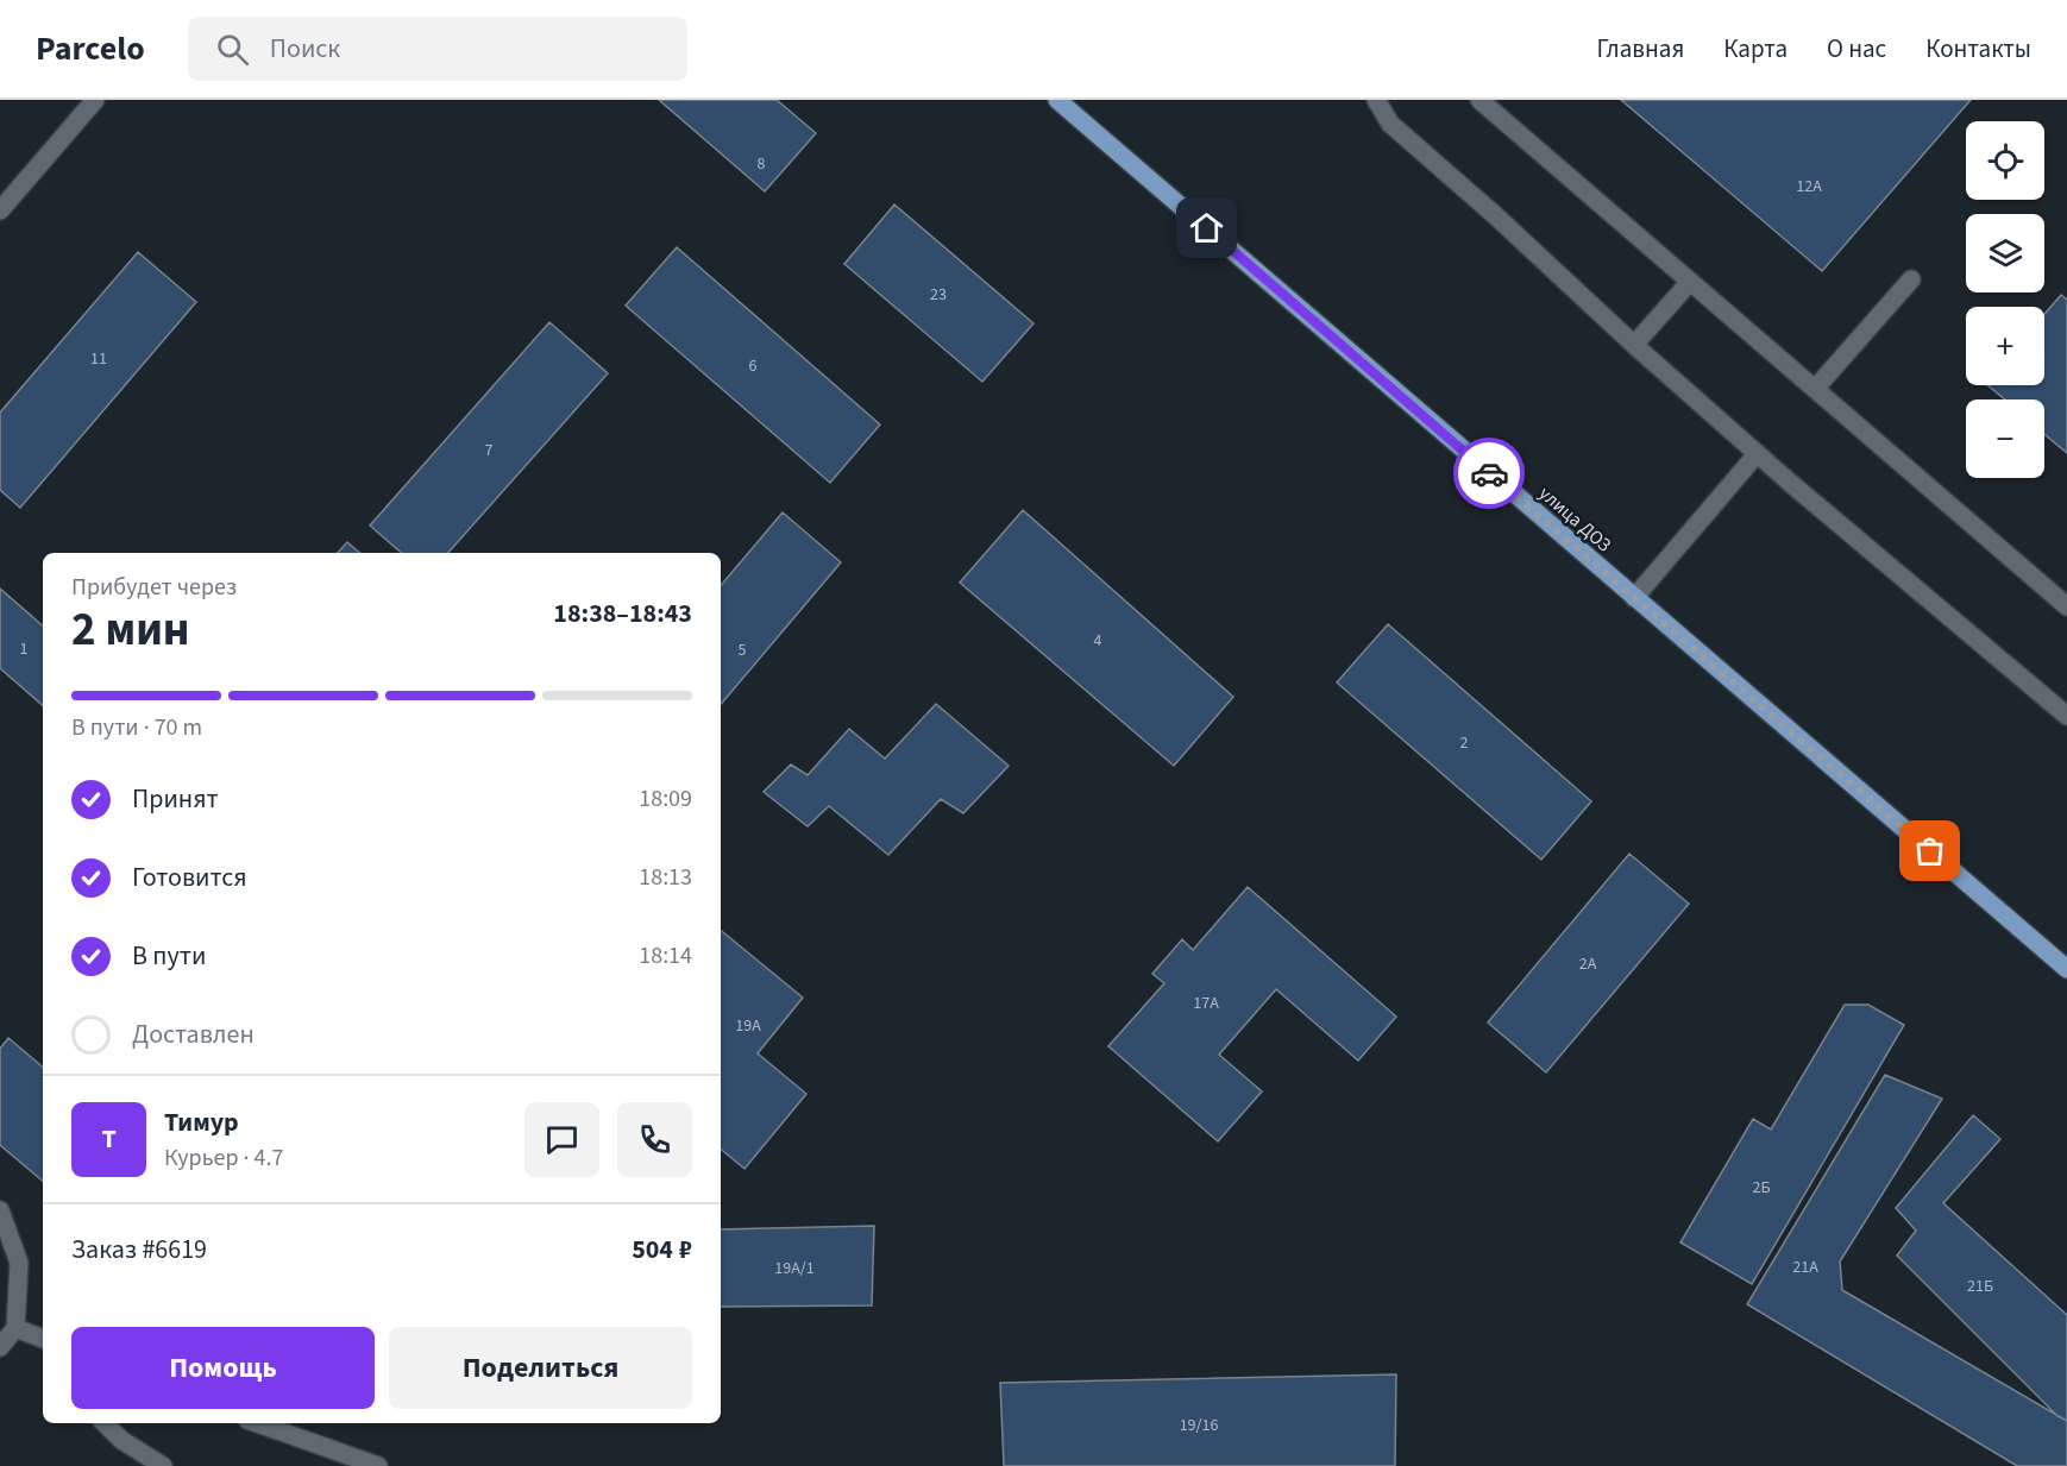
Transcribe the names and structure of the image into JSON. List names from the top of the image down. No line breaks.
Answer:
{"streets":{"main road":["улица ДОЗ"]},"house_numbers":["8","12А","23","11","6","7","4","1","5","2","2А","17А","19А","2Б","21А","19А/1","21Б","19/16"],"page":{"header":"Parcelo","search":"Поиск","nav":["Главная","Карта","О нас","Контакты"],"map_buttons":["+","−"],"heading":["2 мин","Прибудет через","18:38–18:43"],"panel":["Тимур","Курьер · 4.7","Заказ #6619","504 ₽"],"bar":"В пути · 70 m","list":[["Принят","18:09"],["Готовится","18:13"],["В пути","18:14"],"Доставлен"],"round":"Т","buttons":["Помощь","Поделиться"]}}
